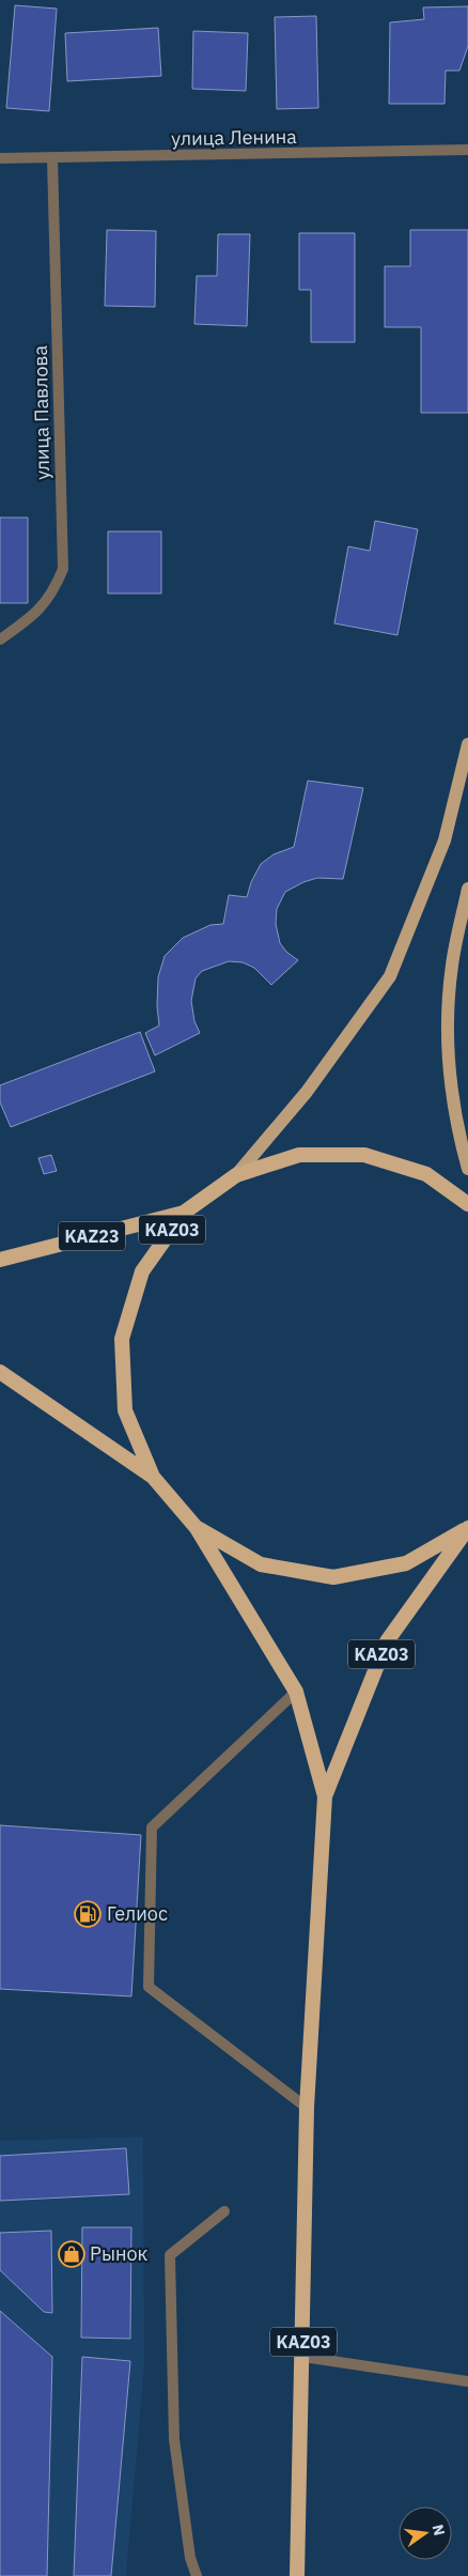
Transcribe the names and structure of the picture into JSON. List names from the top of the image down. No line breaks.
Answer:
{"streets":{"highway":["KАZ03","KAZ23"],"street":["улица Ленина","улица Павлова"]},"crossings":[["улица Ленина","улица Павлова"],["KАZ03","KAZ23"]],"places":{"fuel station":["Гелиос"],"shop":["Рынок"]},"north":"right"}
